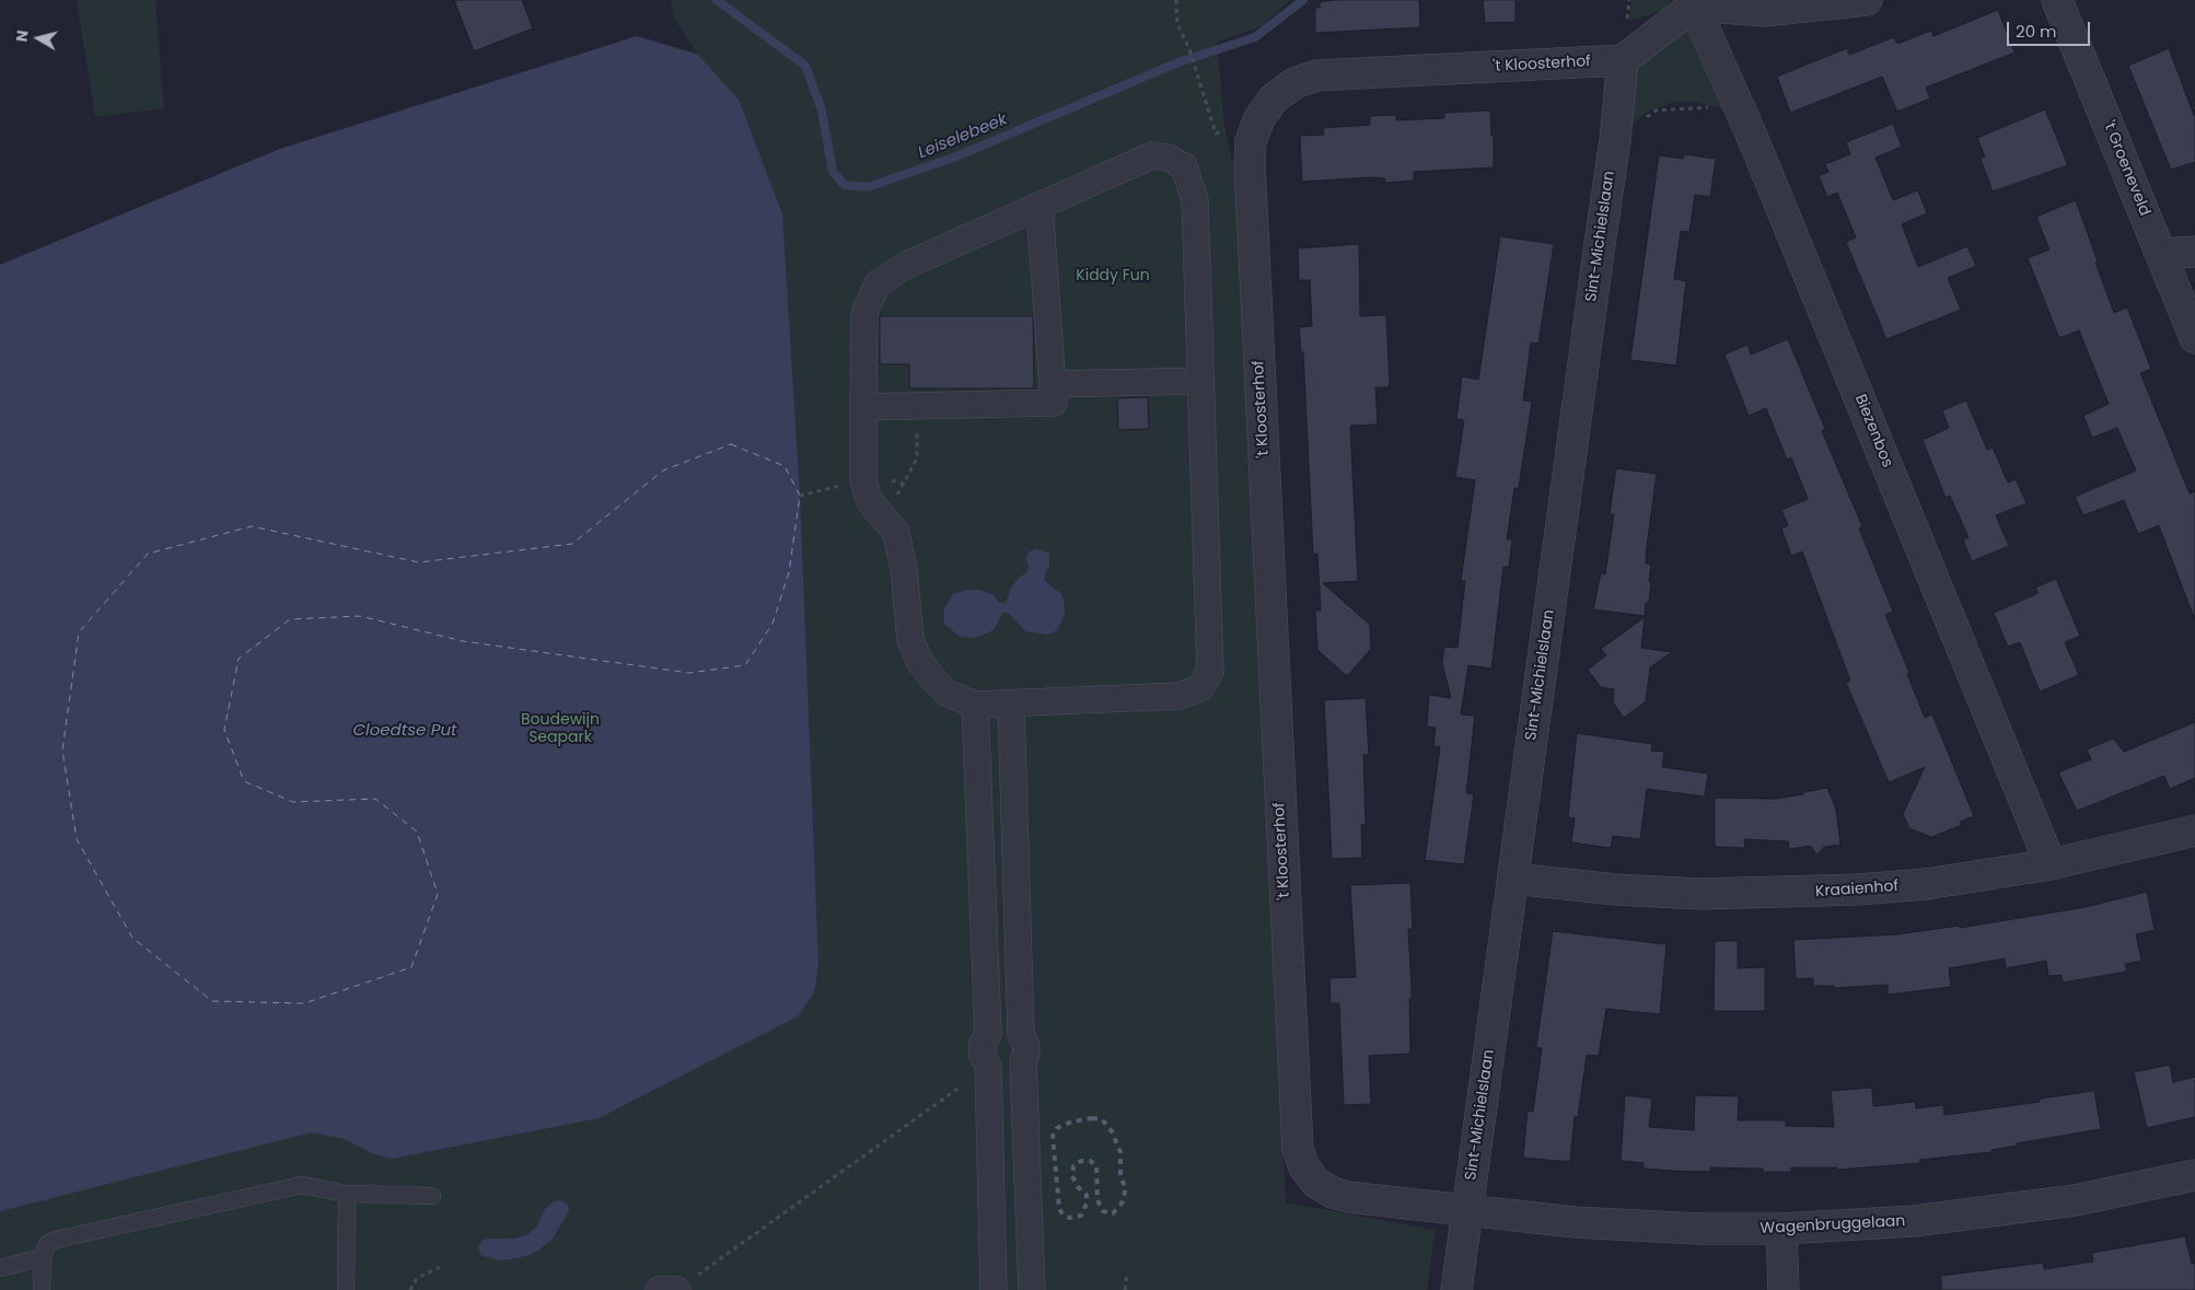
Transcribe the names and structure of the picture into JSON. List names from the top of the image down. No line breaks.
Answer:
{"streets":{"street":["'t Kloosterhof","'t Groeneveld","Sint-Michielslaan","Biezenbos","Kraaienhof","Wagenbruggelaan"]},"crossings":[["'t Kloosterhof","Sint-Michielslaan"],["'t Kloosterhof","Wagenbruggelaan"],["Sint-Michielslaan","Kraaienhof"],["Sint-Michielslaan","Wagenbruggelaan"],["Biezenbos","Kraaienhof"]],"water":["Leiselebeek","Cloedtse Put"],"parks":["Kiddy Fun","Boudewijn Seapark"],"scale_bar":"20 m","north":"left"}
